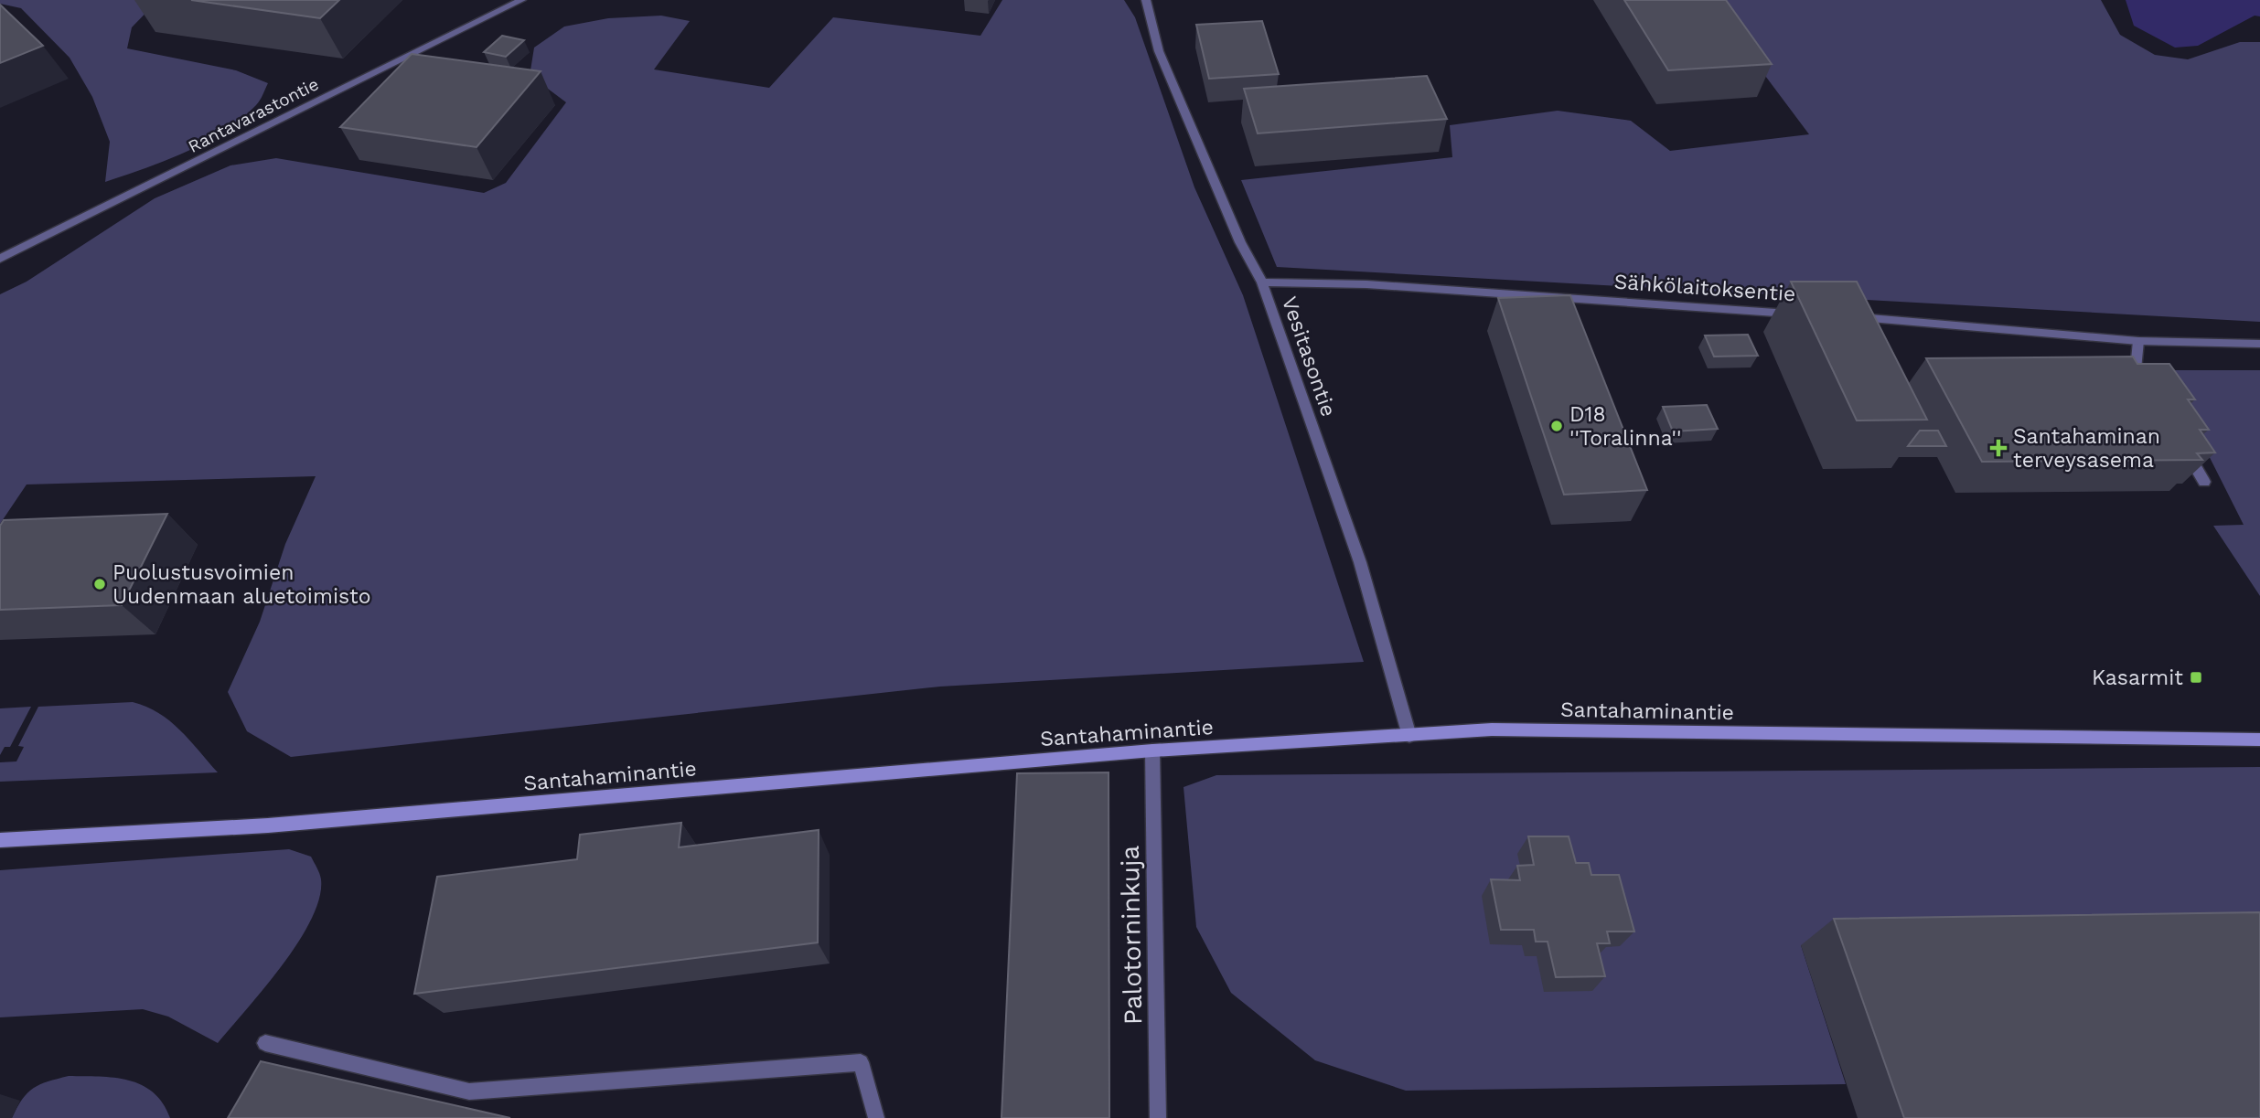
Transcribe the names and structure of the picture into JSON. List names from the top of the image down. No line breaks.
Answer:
{"streets":{"main road":["Santahaminantie"],"street":["Rantavarastontie","Sähkölaitoksentie","Vesitasontie","Palotorninkuja"]},"crossings":[["Sähkölaitoksentie","Vesitasontie"],["Vesitasontie","Santahaminantie"],["Santahaminantie","Palotorninkuja"]],"places":{"other":["D18 ''Toralinna''","Puolustusvoimien Uudenmaan aluetoimisto"],"health":["Santahaminan terveysasema"],"transit":["Kasarmit"]}}
